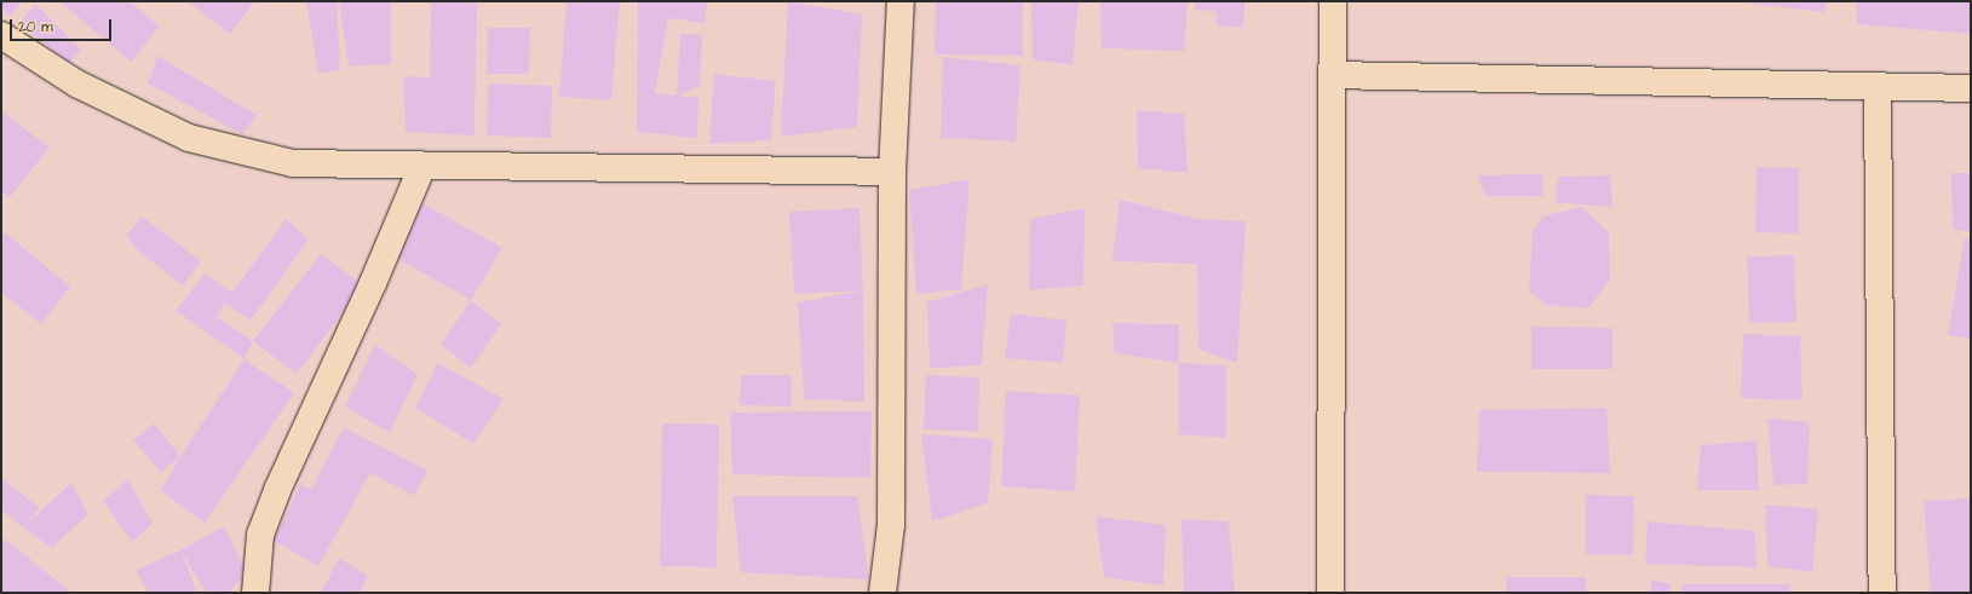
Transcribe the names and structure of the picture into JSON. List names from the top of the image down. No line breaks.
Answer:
{"scale_bar":"20 m"}
